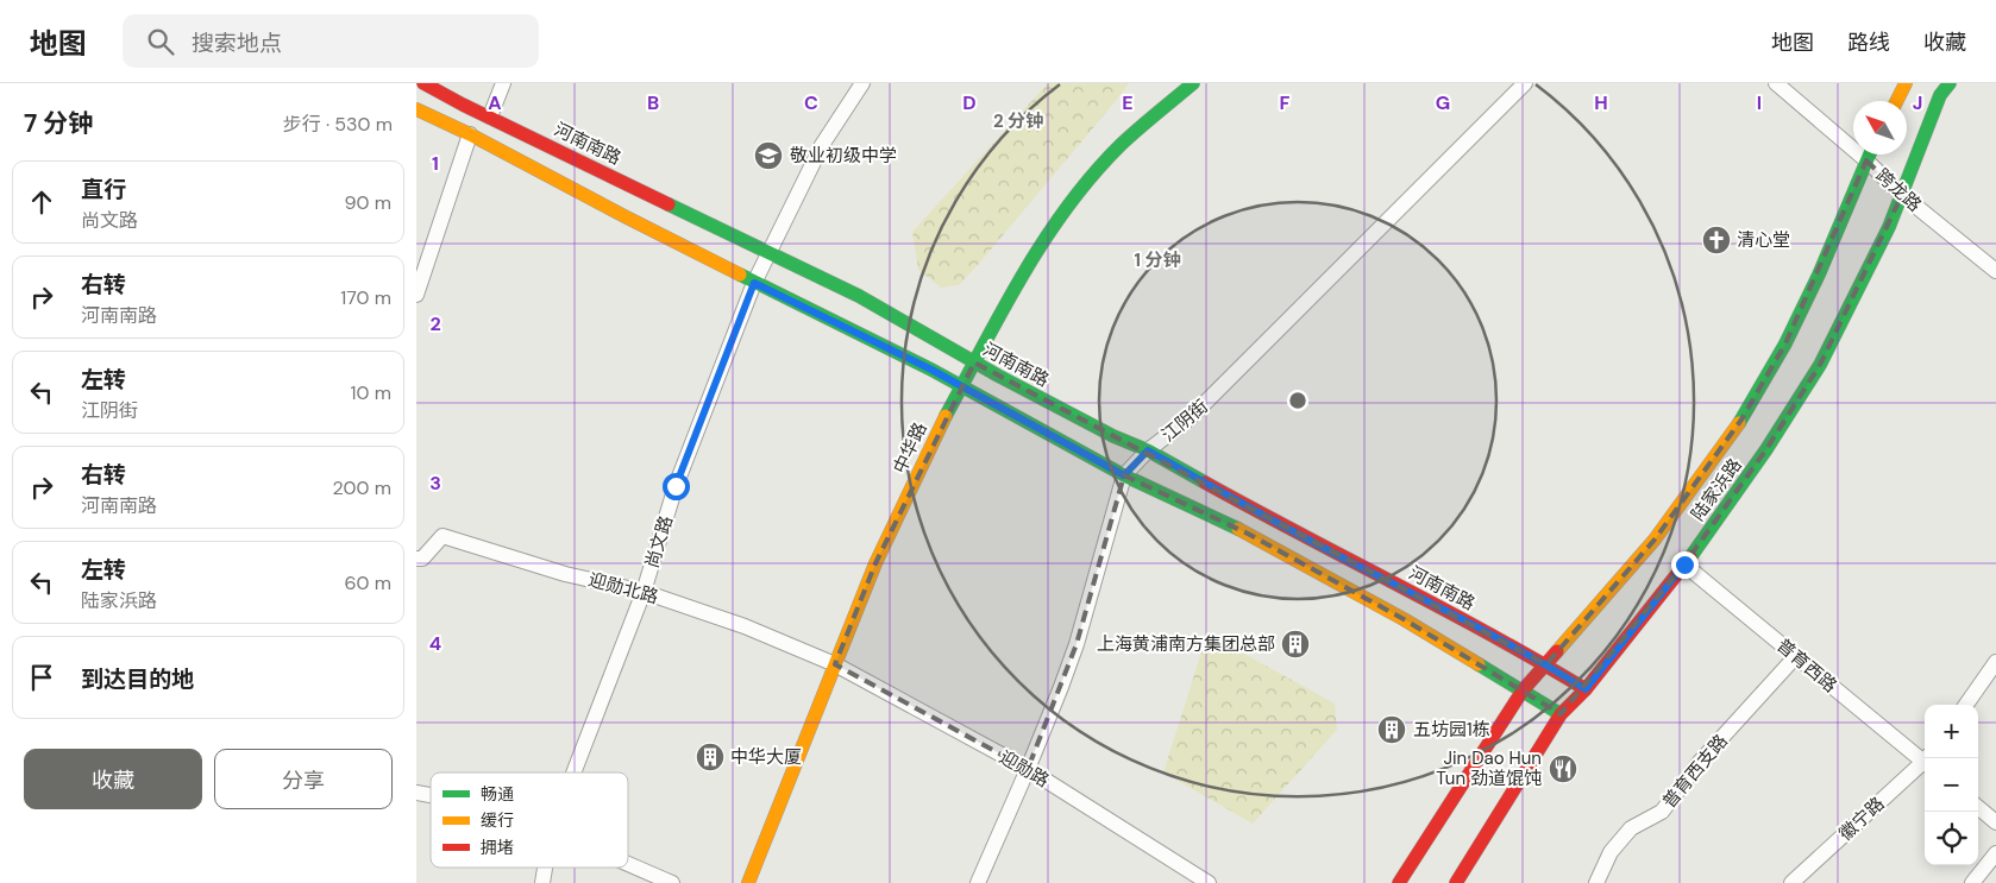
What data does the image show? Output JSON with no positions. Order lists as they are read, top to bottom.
{
  "streets": {
    "main road": ["河南南路", "中华路", "陆家浜路"],
    "street": [
      "跨龙路",
      "江阴街",
      "尚文路",
      "迎勋北路",
      "普育西路",
      "迎勋路",
      "普育西支路",
      "徽宁路"
    ]
  },
  "crossings": [
    ["河南南路", "江阴街"],
    ["河南南路", "中华路"],
    ["河南南路", "陆家浜路"],
    ["河南南路", "尚文路"],
    ["跨龙路", "陆家浜路"],
    ["江阴街", "迎勋路"],
    ["中华路", "迎勋北路"],
    ["中华路", "迎勋路"],
    ["陆家浜路", "普育西路"],
    ["尚文路", "迎勋北路"],
    ["迎勋北路", "迎勋路"],
    ["普育西路", "普育西支路"]
  ],
  "places": {
    "school or university": ["敬业初级中学"],
    "church": ["清心堂"],
    "building": ["上海黄浦南方集团总部", "五坊园1栋", "中华大厦"],
    "restaurant": ["Jin Dao Hun Tun 劲道馄饨"]
  },
  "legend": ["畅通", "缓行", "拥堵"],
  "north": "top left",
  "page": {
    "header": "地图",
    "search": "搜索地点",
    "nav": ["地图", "路线", "收藏"],
    "heading": ["7 分钟", "步行 · 530 m"],
    "list": [
      ["直行", "尚文路", "90 m"],
      ["右转", "河南南路", "170 m"],
      ["左转", "江阴街", "10 m"],
      ["右转", "河南南路", "200 m"],
      ["左转", "陆家浜路", "60 m"],
      "到达目的地"
    ],
    "map_buttons": ["+", "−"],
    "buttons": ["收藏", "分享"]
  },
  "grid": {
    "columns": [
      "A",
      "B",
      "C",
      "D",
      "E",
      "F",
      "G",
      "H",
      "I",
      "J"
    ],
    "rows": [
      "1",
      "2",
      "3",
      "4"
    ]
  },
  "rings": ["2 分钟", "1 分钟"]
}
